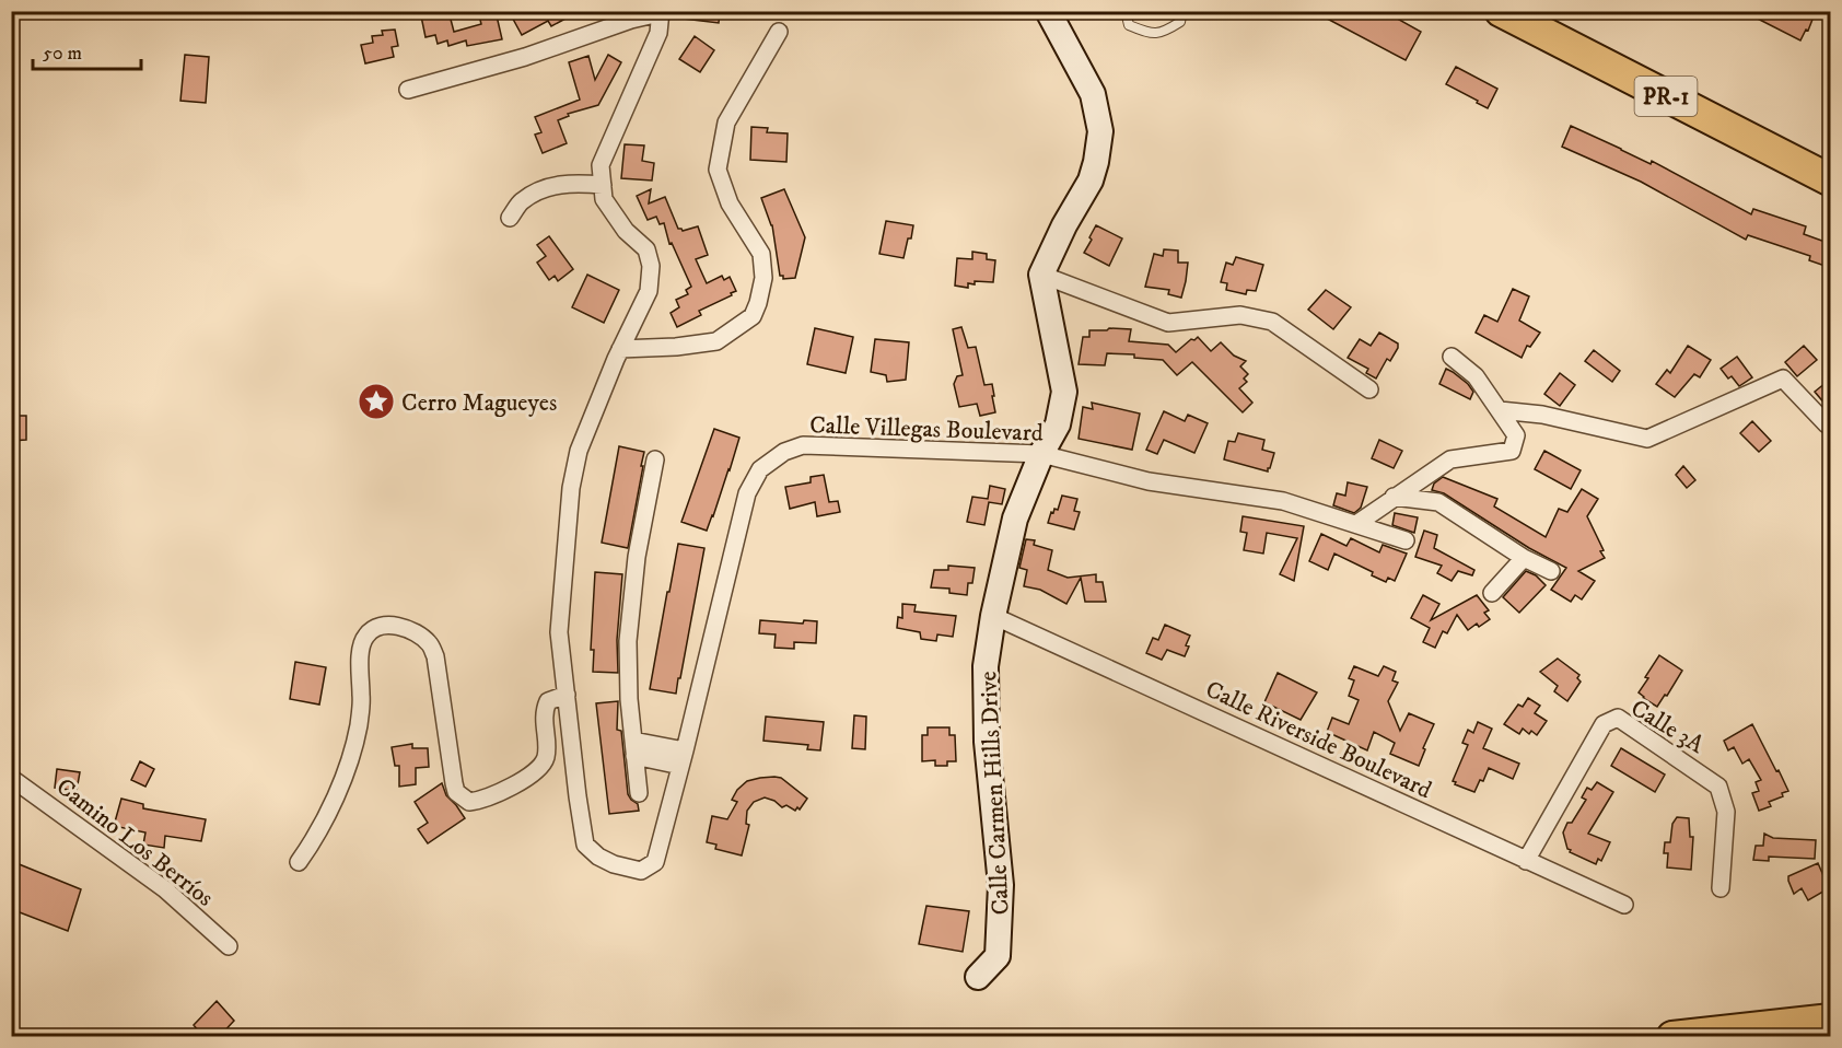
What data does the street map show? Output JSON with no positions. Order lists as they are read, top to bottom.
{
  "streets": {
    "highway": ["PR-1"],
    "street": [
      "Calle Villegas Boulevard",
      "Calle 3A",
      "Calle Riverside Boulevard",
      "Calle Carmen Hills Drive",
      "Camino Los Berríos"
    ]
  },
  "crossings": [
    ["Calle Villegas Boulevard", "Calle Carmen Hills Drive"],
    ["Calle 3A", "Calle Riverside Boulevard"],
    ["Calle Riverside Boulevard", "Calle Carmen Hills Drive"]
  ],
  "places": {
    "place": ["Cerro Magueyes"]
  },
  "scale_bar": "50 m"
}
